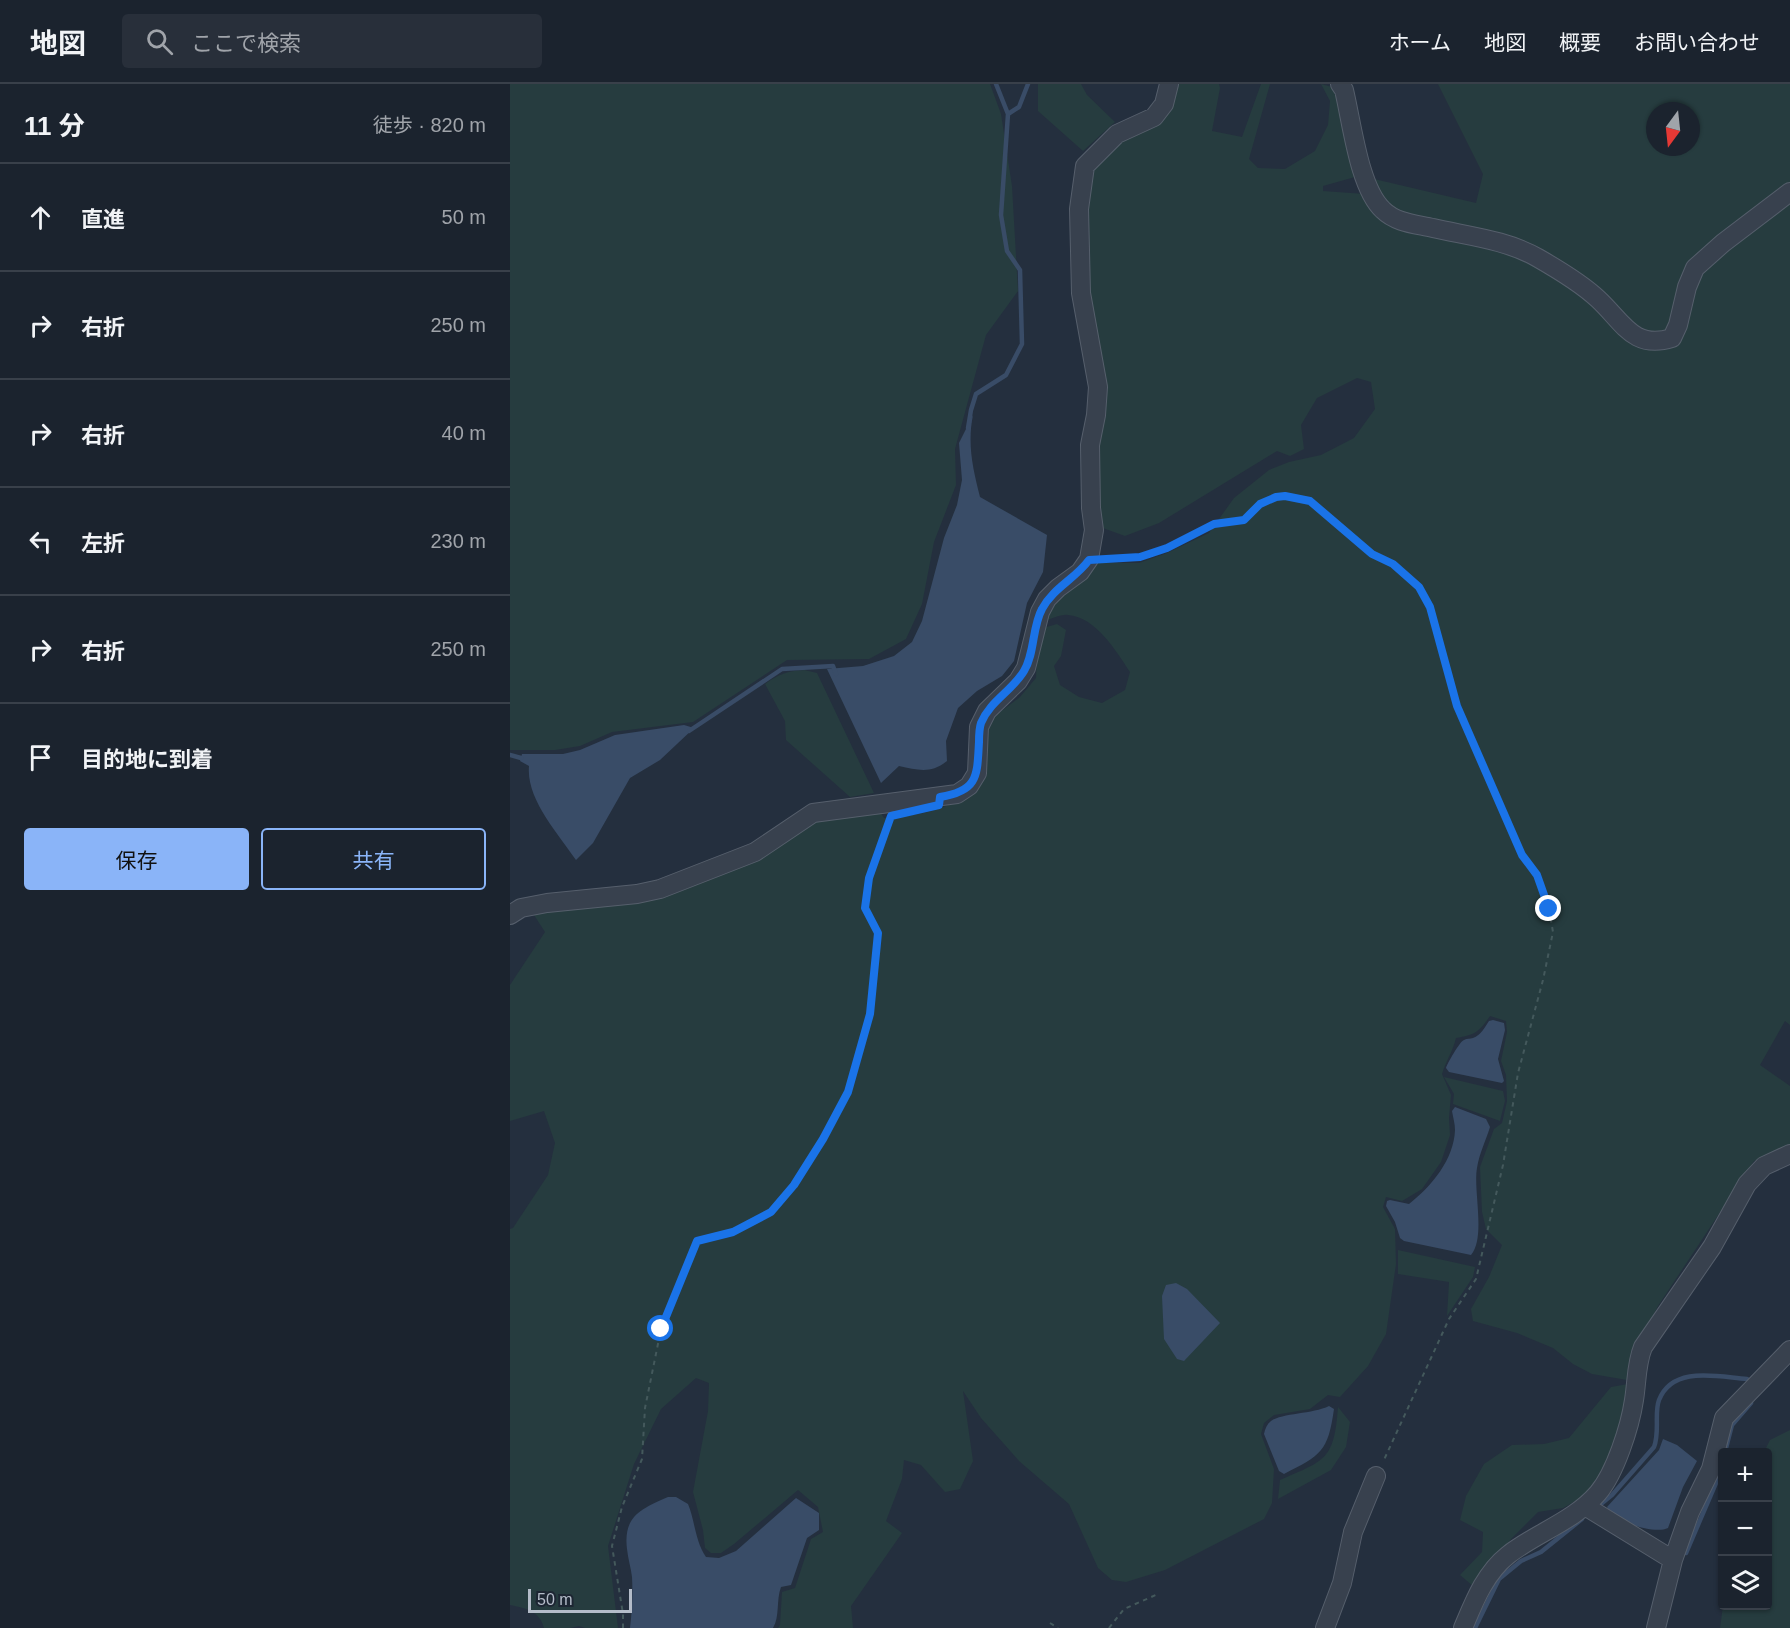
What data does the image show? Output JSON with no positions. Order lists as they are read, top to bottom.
{
  "scale_bar": "50 m",
  "north": "bottom",
  "page": {
    "header": "地図",
    "search": "ここで検索",
    "nav": [
      "ホーム",
      "地図",
      "概要",
      "お問い合わせ"
    ],
    "heading": ["11 分", "徒歩 · 820 m"],
    "list": [
      ["直進", "50 m"],
      ["右折", "250 m"],
      ["右折", "40 m"],
      ["左折", "230 m"],
      ["右折", "250 m"],
      "目的地に到着"
    ],
    "buttons": ["保存", "共有"],
    "map_buttons": ["+", "−"],
    "scale": "50 m"
  }
}
